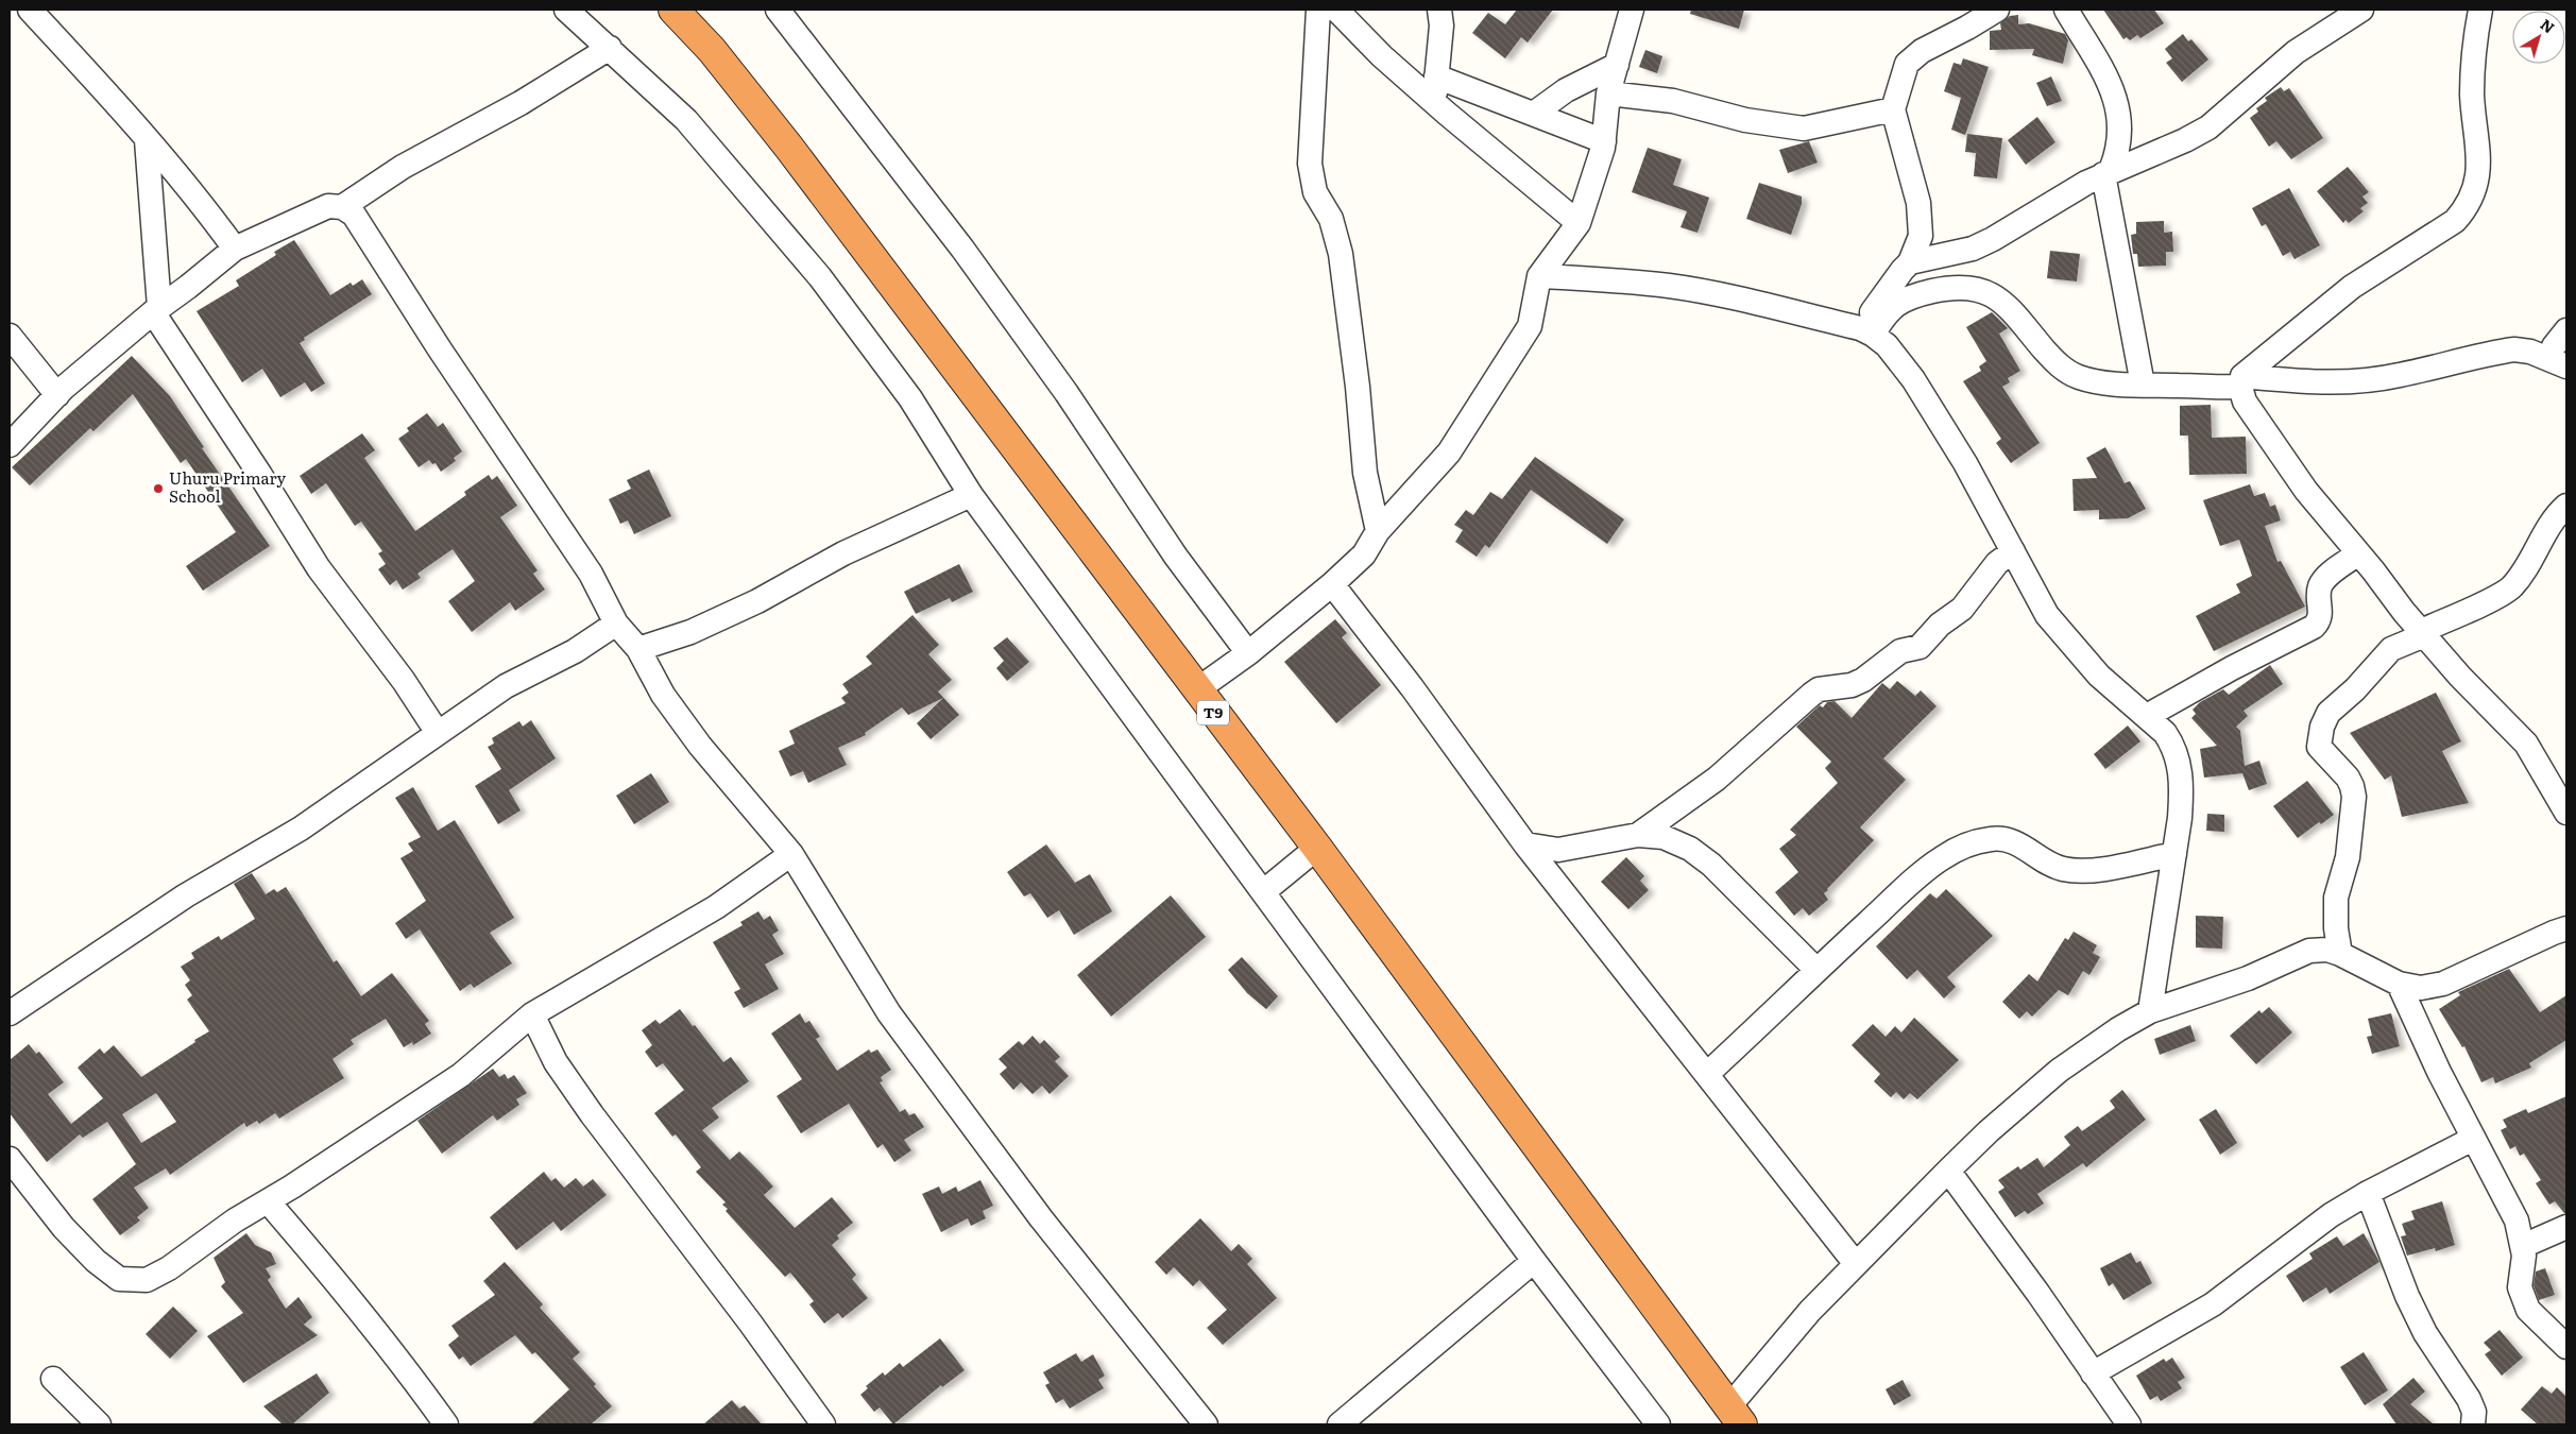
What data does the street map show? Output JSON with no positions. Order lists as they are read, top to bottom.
{
  "streets": {
    "highway": ["T9"]
  },
  "places": ["Uhuru Primary School"],
  "north": "top right"
}
